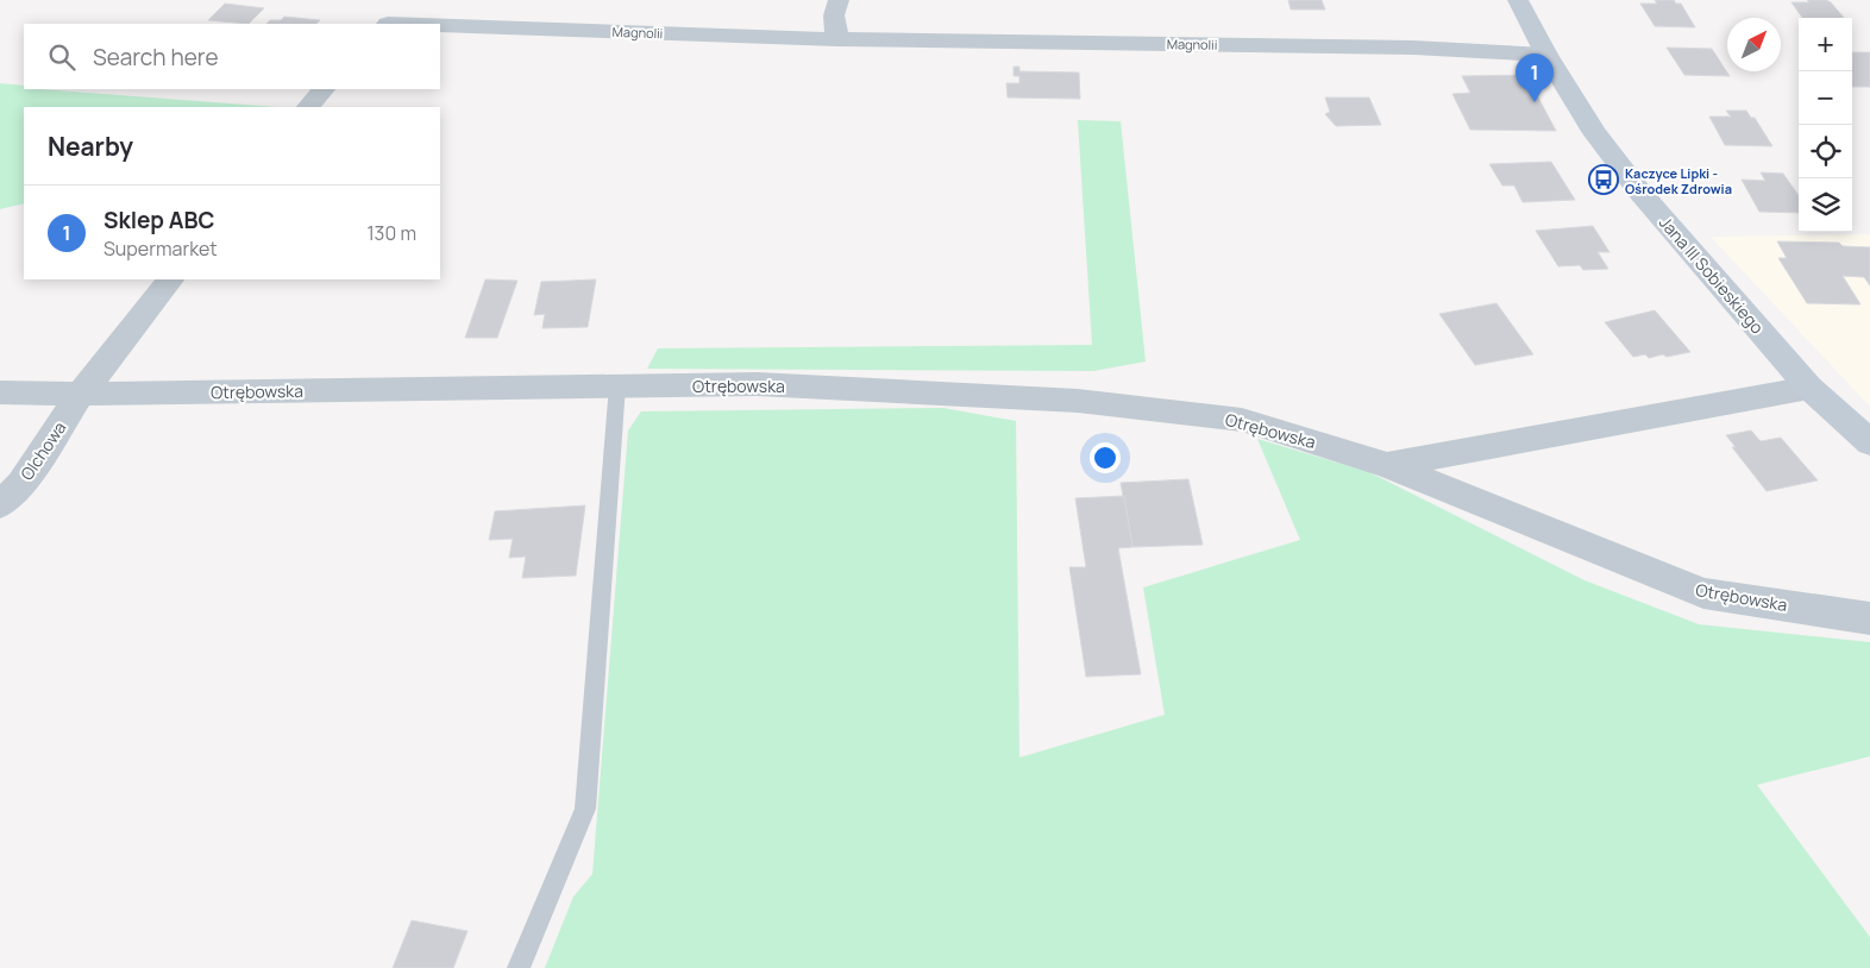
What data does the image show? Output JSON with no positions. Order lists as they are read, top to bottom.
{
  "streets": {
    "street": [
      "Magnolii",
      "Jana III Sobieskiego",
      "Otrębowska",
      "Olchowa"
    ]
  },
  "crossings": [
    ["Magnolii", "Jana III Sobieskiego"],
    ["Jana III Sobieskiego", "Otrębowska"],
    ["Otrębowska", "Olchowa"]
  ],
  "places": {
    "bus stop": ["Kaczyce Lipki - Ośrodek Zdrowia"]
  },
  "north": "top right",
  "page": {
    "map_buttons": ["+", "−"],
    "search": "Search here",
    "pins": "1",
    "heading": "Nearby",
    "list": [
      {
        "mark": "1",
        "name": "Sklep ABC",
        "note": "Supermarket",
        "value": "130 m"
      }
    ]
  }
}
